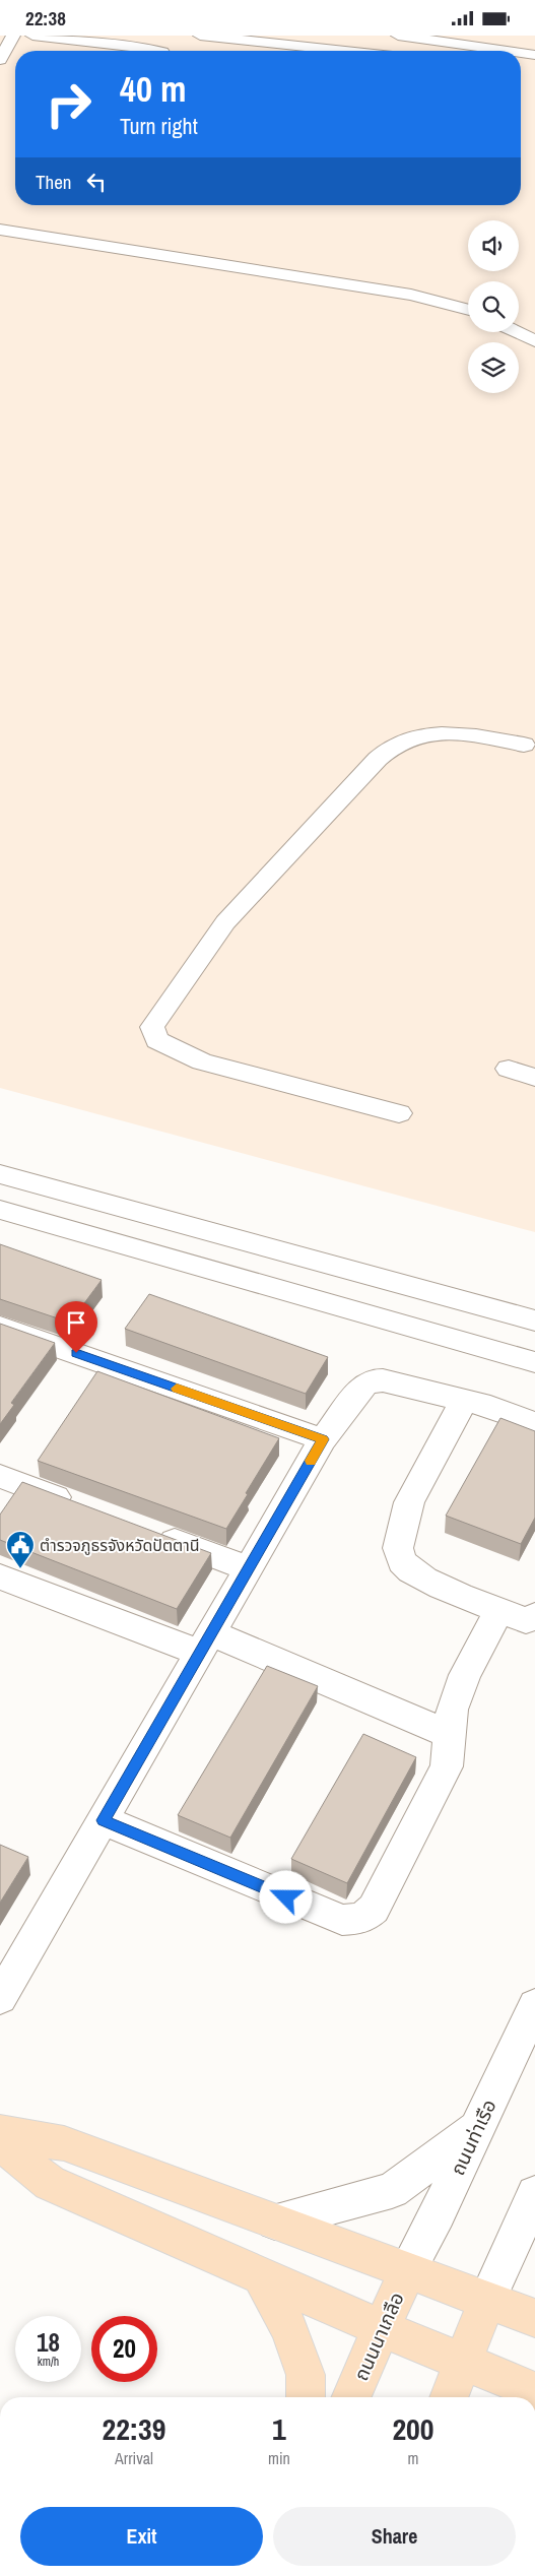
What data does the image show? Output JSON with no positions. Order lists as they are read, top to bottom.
{
  "streets": {
    "main road": ["ถนนนาเกลือ"],
    "street": ["ถนนท่าเรือ"]
  },
  "crossings": [
    ["ถนนท่าเรือ", "ถนนนาเกลือ"]
  ],
  "places": {
    "public building": ["ตำรวจภูธรจังหวัดปัตตานี"]
  },
  "page": {
    "status": "22:38",
    "turn": ["40 m", "Turn right"],
    "then": "Then",
    "speed": "18 km/h",
    "limit": "20",
    "eta": [
      "22:39",
      "Arrival",
      "1",
      "min",
      "200",
      "m"
    ],
    "buttons": ["Exit", "Share"]
  }
}
